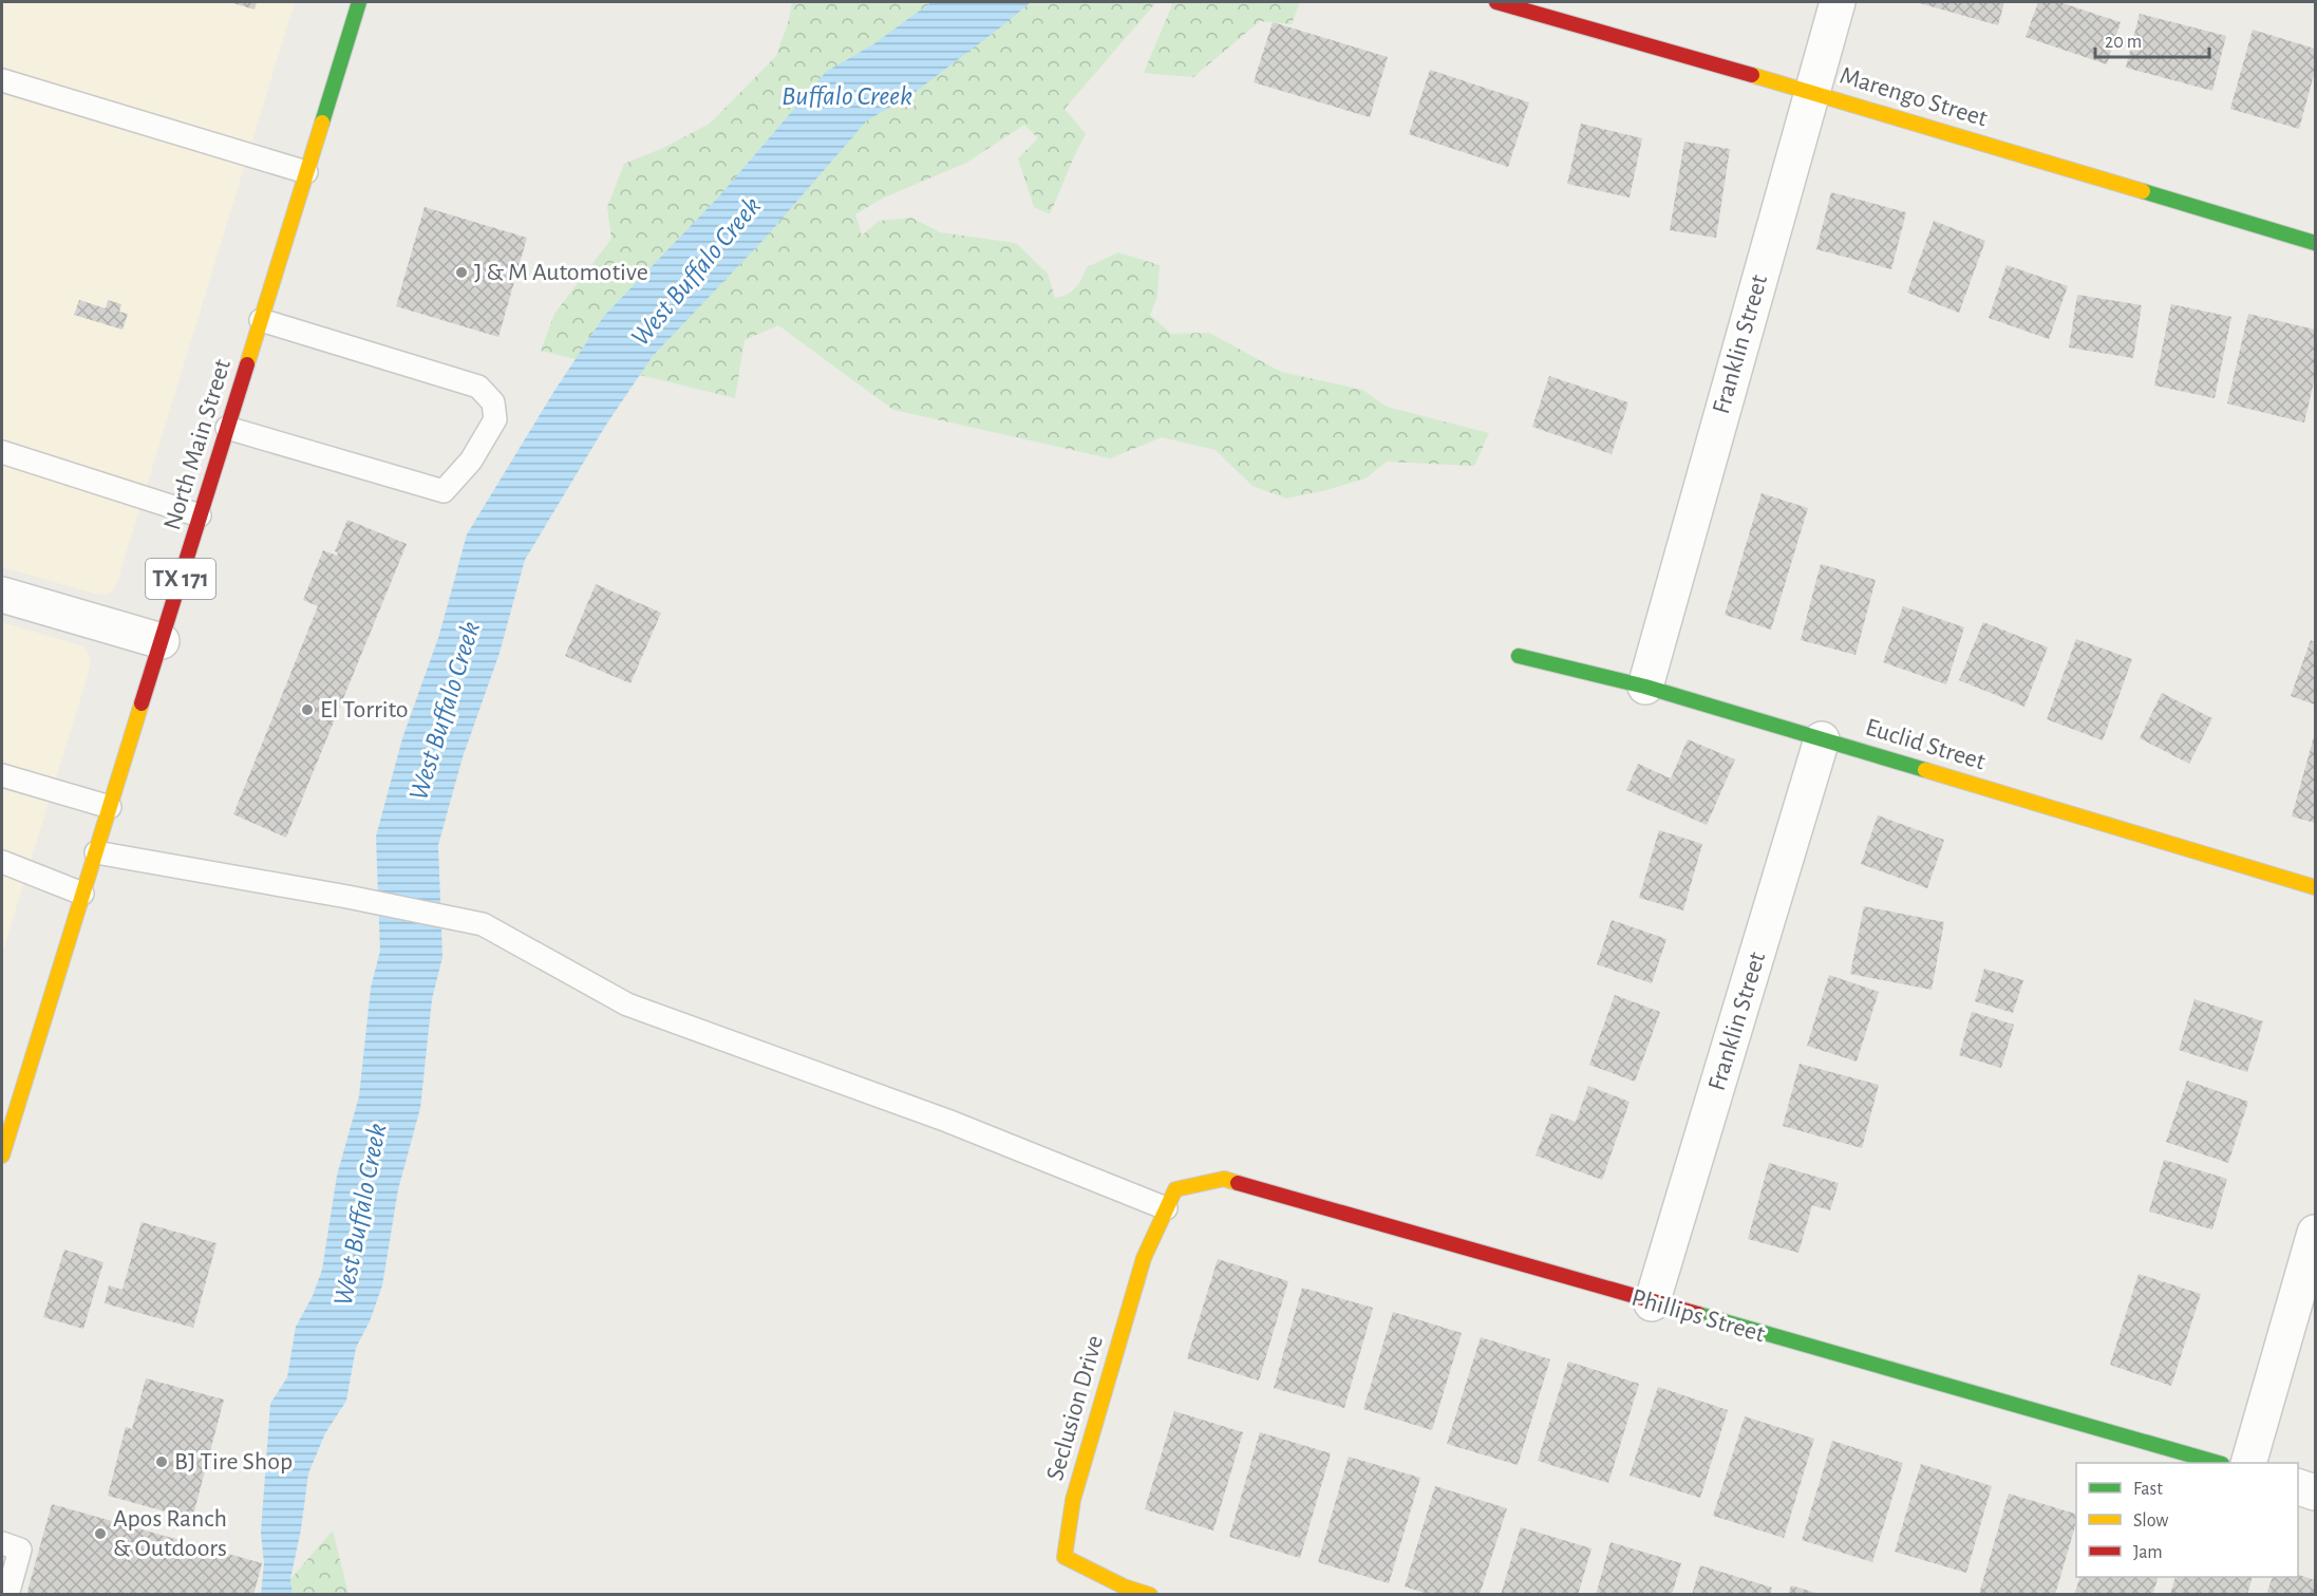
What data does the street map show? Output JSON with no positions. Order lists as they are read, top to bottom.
{
  "streets": {
    "street": [
      "Marengo Street",
      "Franklin Street",
      "North Main Street",
      "TX 171",
      "Euclid Street",
      "Phillips Street",
      "Seclusion Drive"
    ]
  },
  "crossings": [
    ["Marengo Street", "Franklin Street"],
    ["Franklin Street", "Euclid Street"],
    ["Franklin Street", "Phillips Street"],
    ["Phillips Street", "Seclusion Drive"]
  ],
  "water": ["Buffalo Creek", "West Buffalo Creek"],
  "places": [
    "J & M Automotive",
    "El Torrito",
    "BJ Tire Shop",
    "Apos Ranch & Outdoors"
  ],
  "legend": ["Fast", "Slow", "Jam"],
  "scale_bar": "20 m"
}
